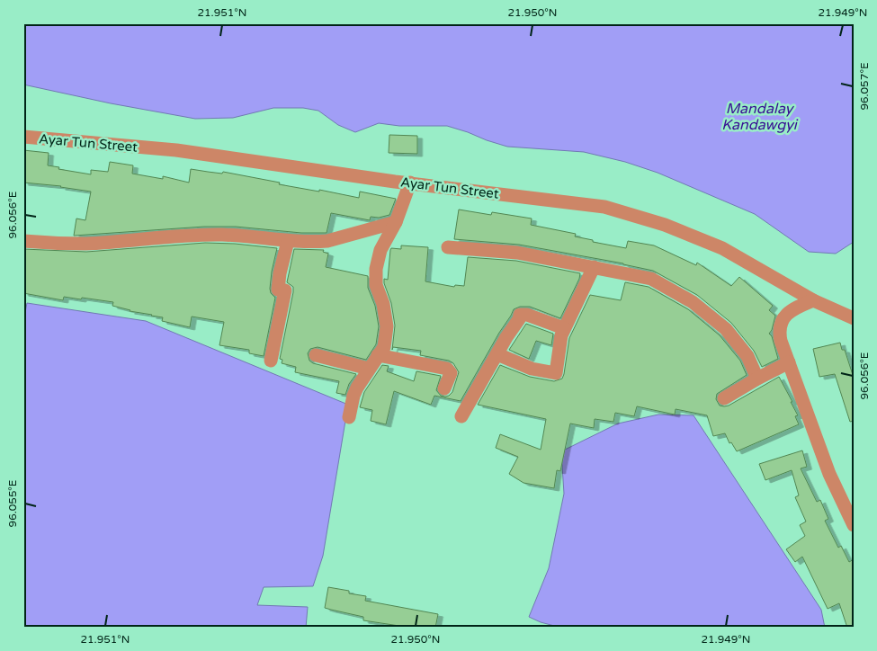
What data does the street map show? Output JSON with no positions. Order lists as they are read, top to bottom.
{
  "streets": {
    "street": ["Ayar Tun Street"]
  },
  "water": ["Mandalay Kandawgyi"],
  "coordinates": [
    "21.951°N",
    "21.950°N",
    "21.949°N",
    "96.057°E",
    "96.056°E",
    "96.055°E"
  ]
}
